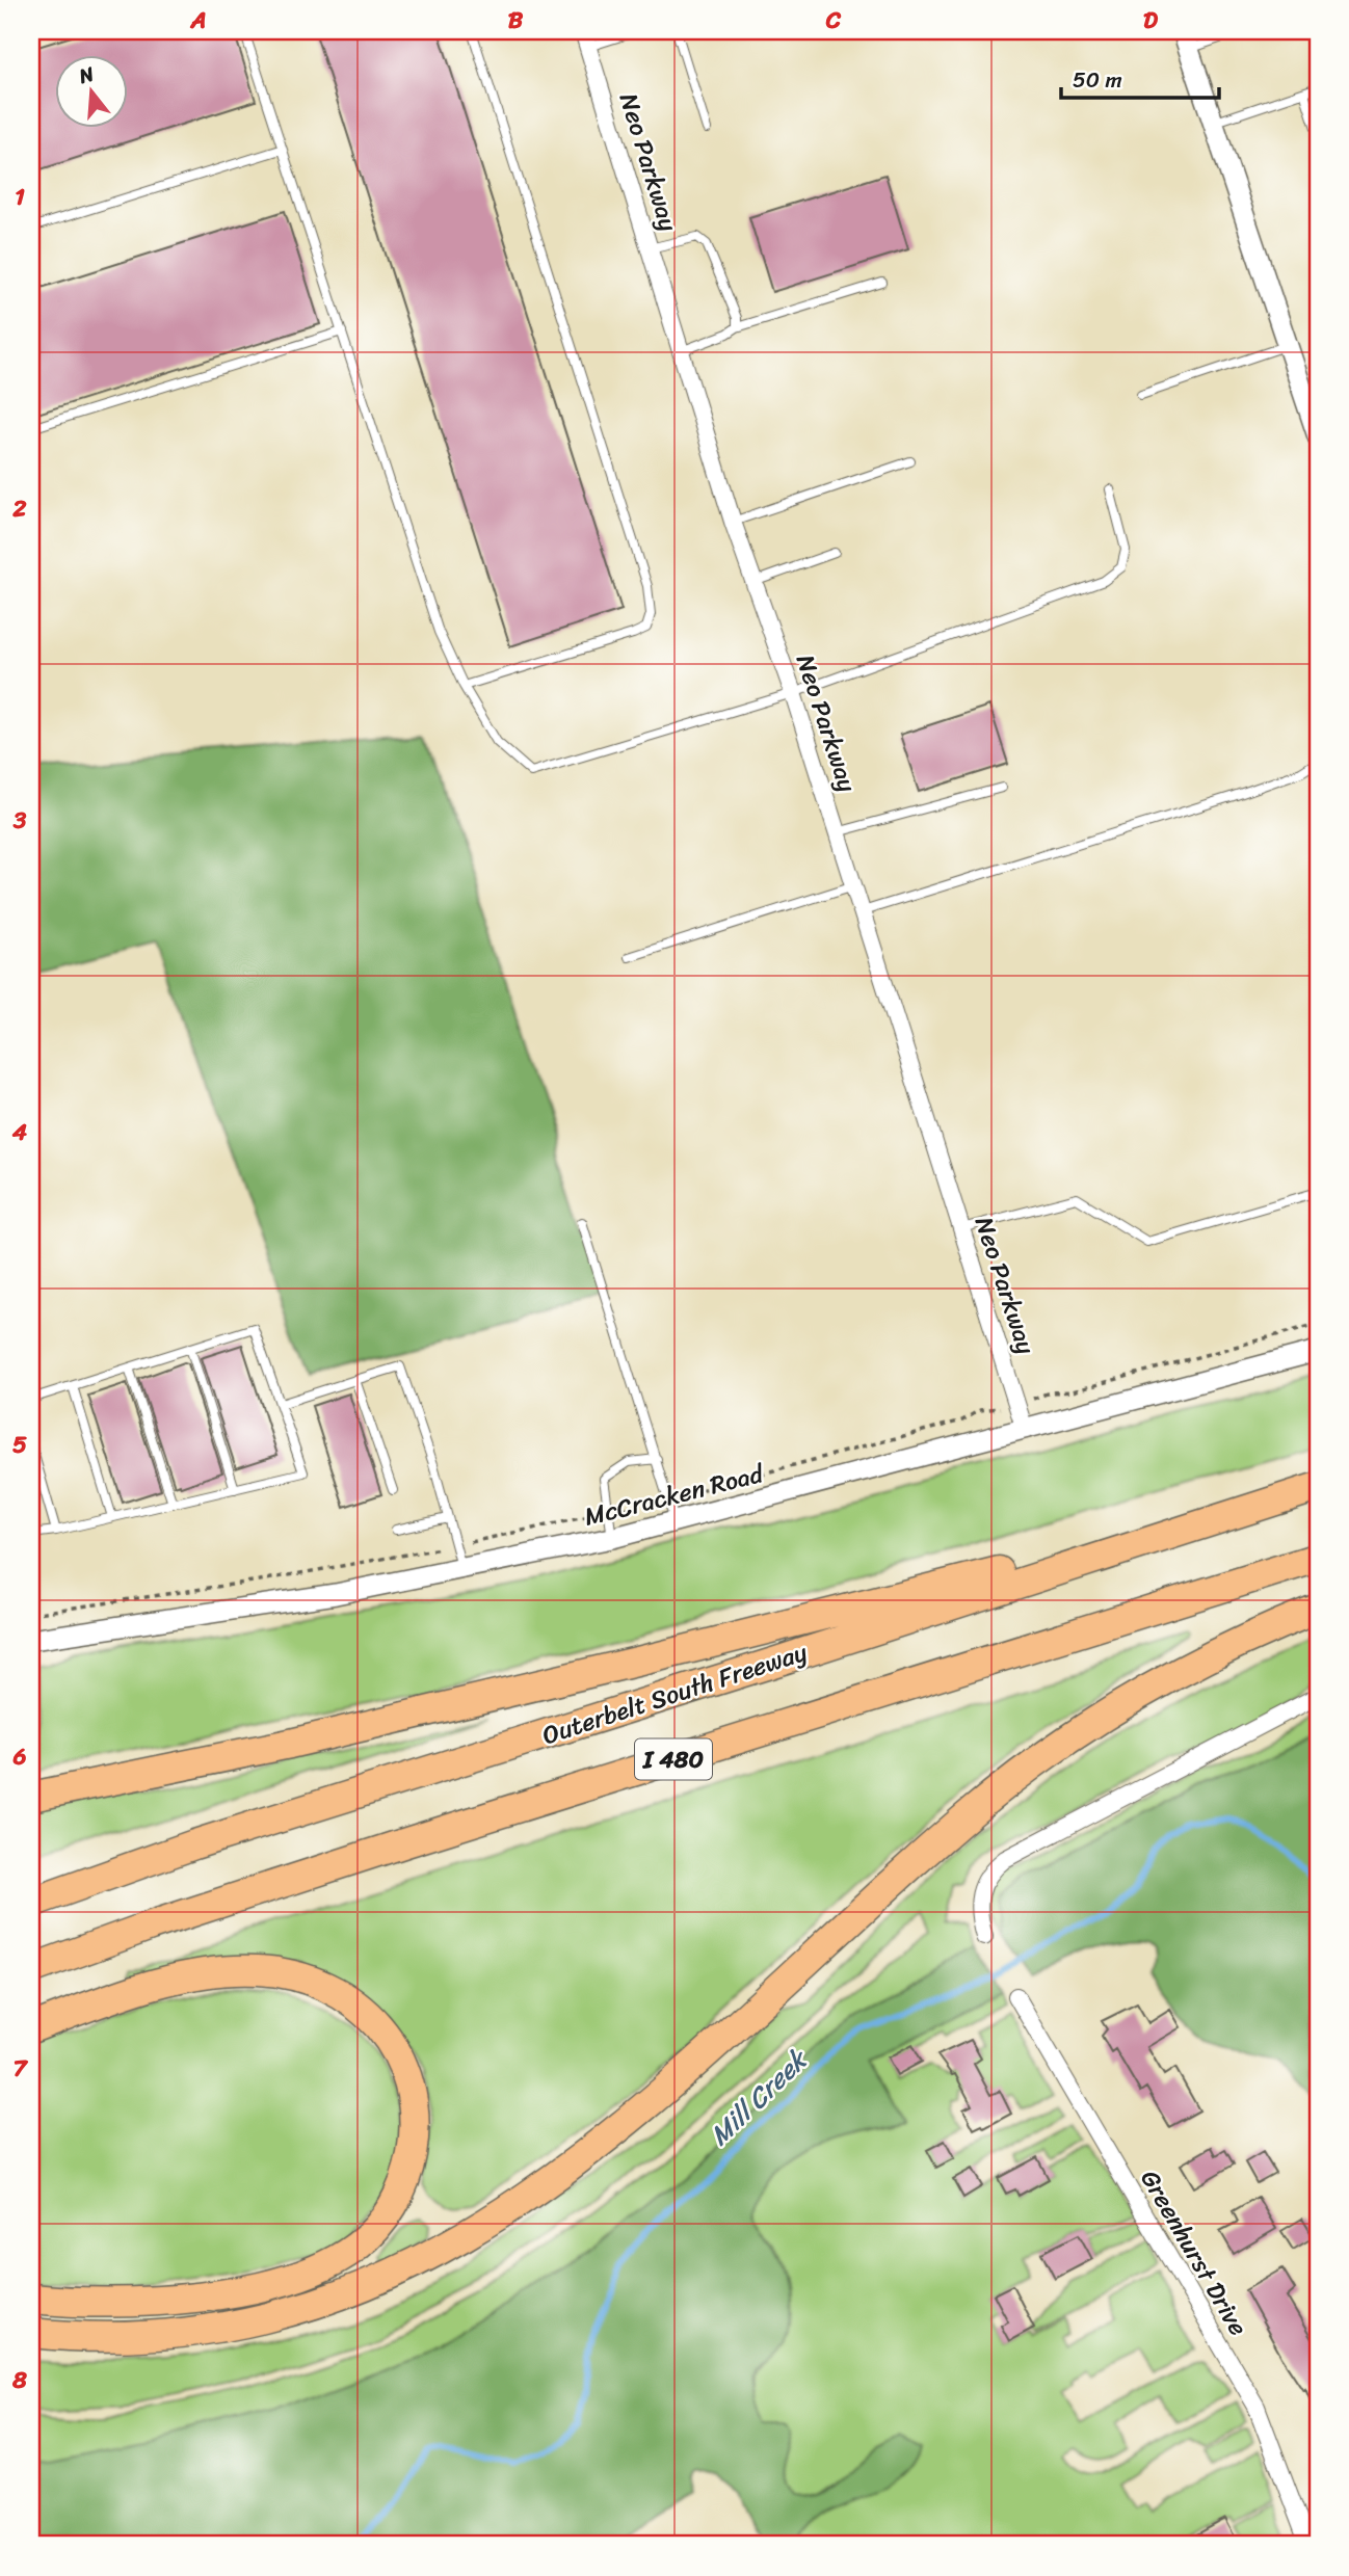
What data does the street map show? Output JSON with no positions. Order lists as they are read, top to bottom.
{
  "streets": {
    "highway": ["Outerbelt South Freeway", "I 480"],
    "street": ["Neo Parkway", "McCracken Road", "Greenhurst Drive"]
  },
  "crossings": [
    ["Neo Parkway", "McCracken Road"]
  ],
  "water": ["Mill Creek"],
  "scale_bar": "50 m",
  "north": "top",
  "grid": {
    "columns": [
      "A",
      "B",
      "C",
      "D"
    ],
    "rows": [
      "1",
      "2",
      "3",
      "4",
      "5",
      "6",
      "7",
      "8"
    ]
  }
}
